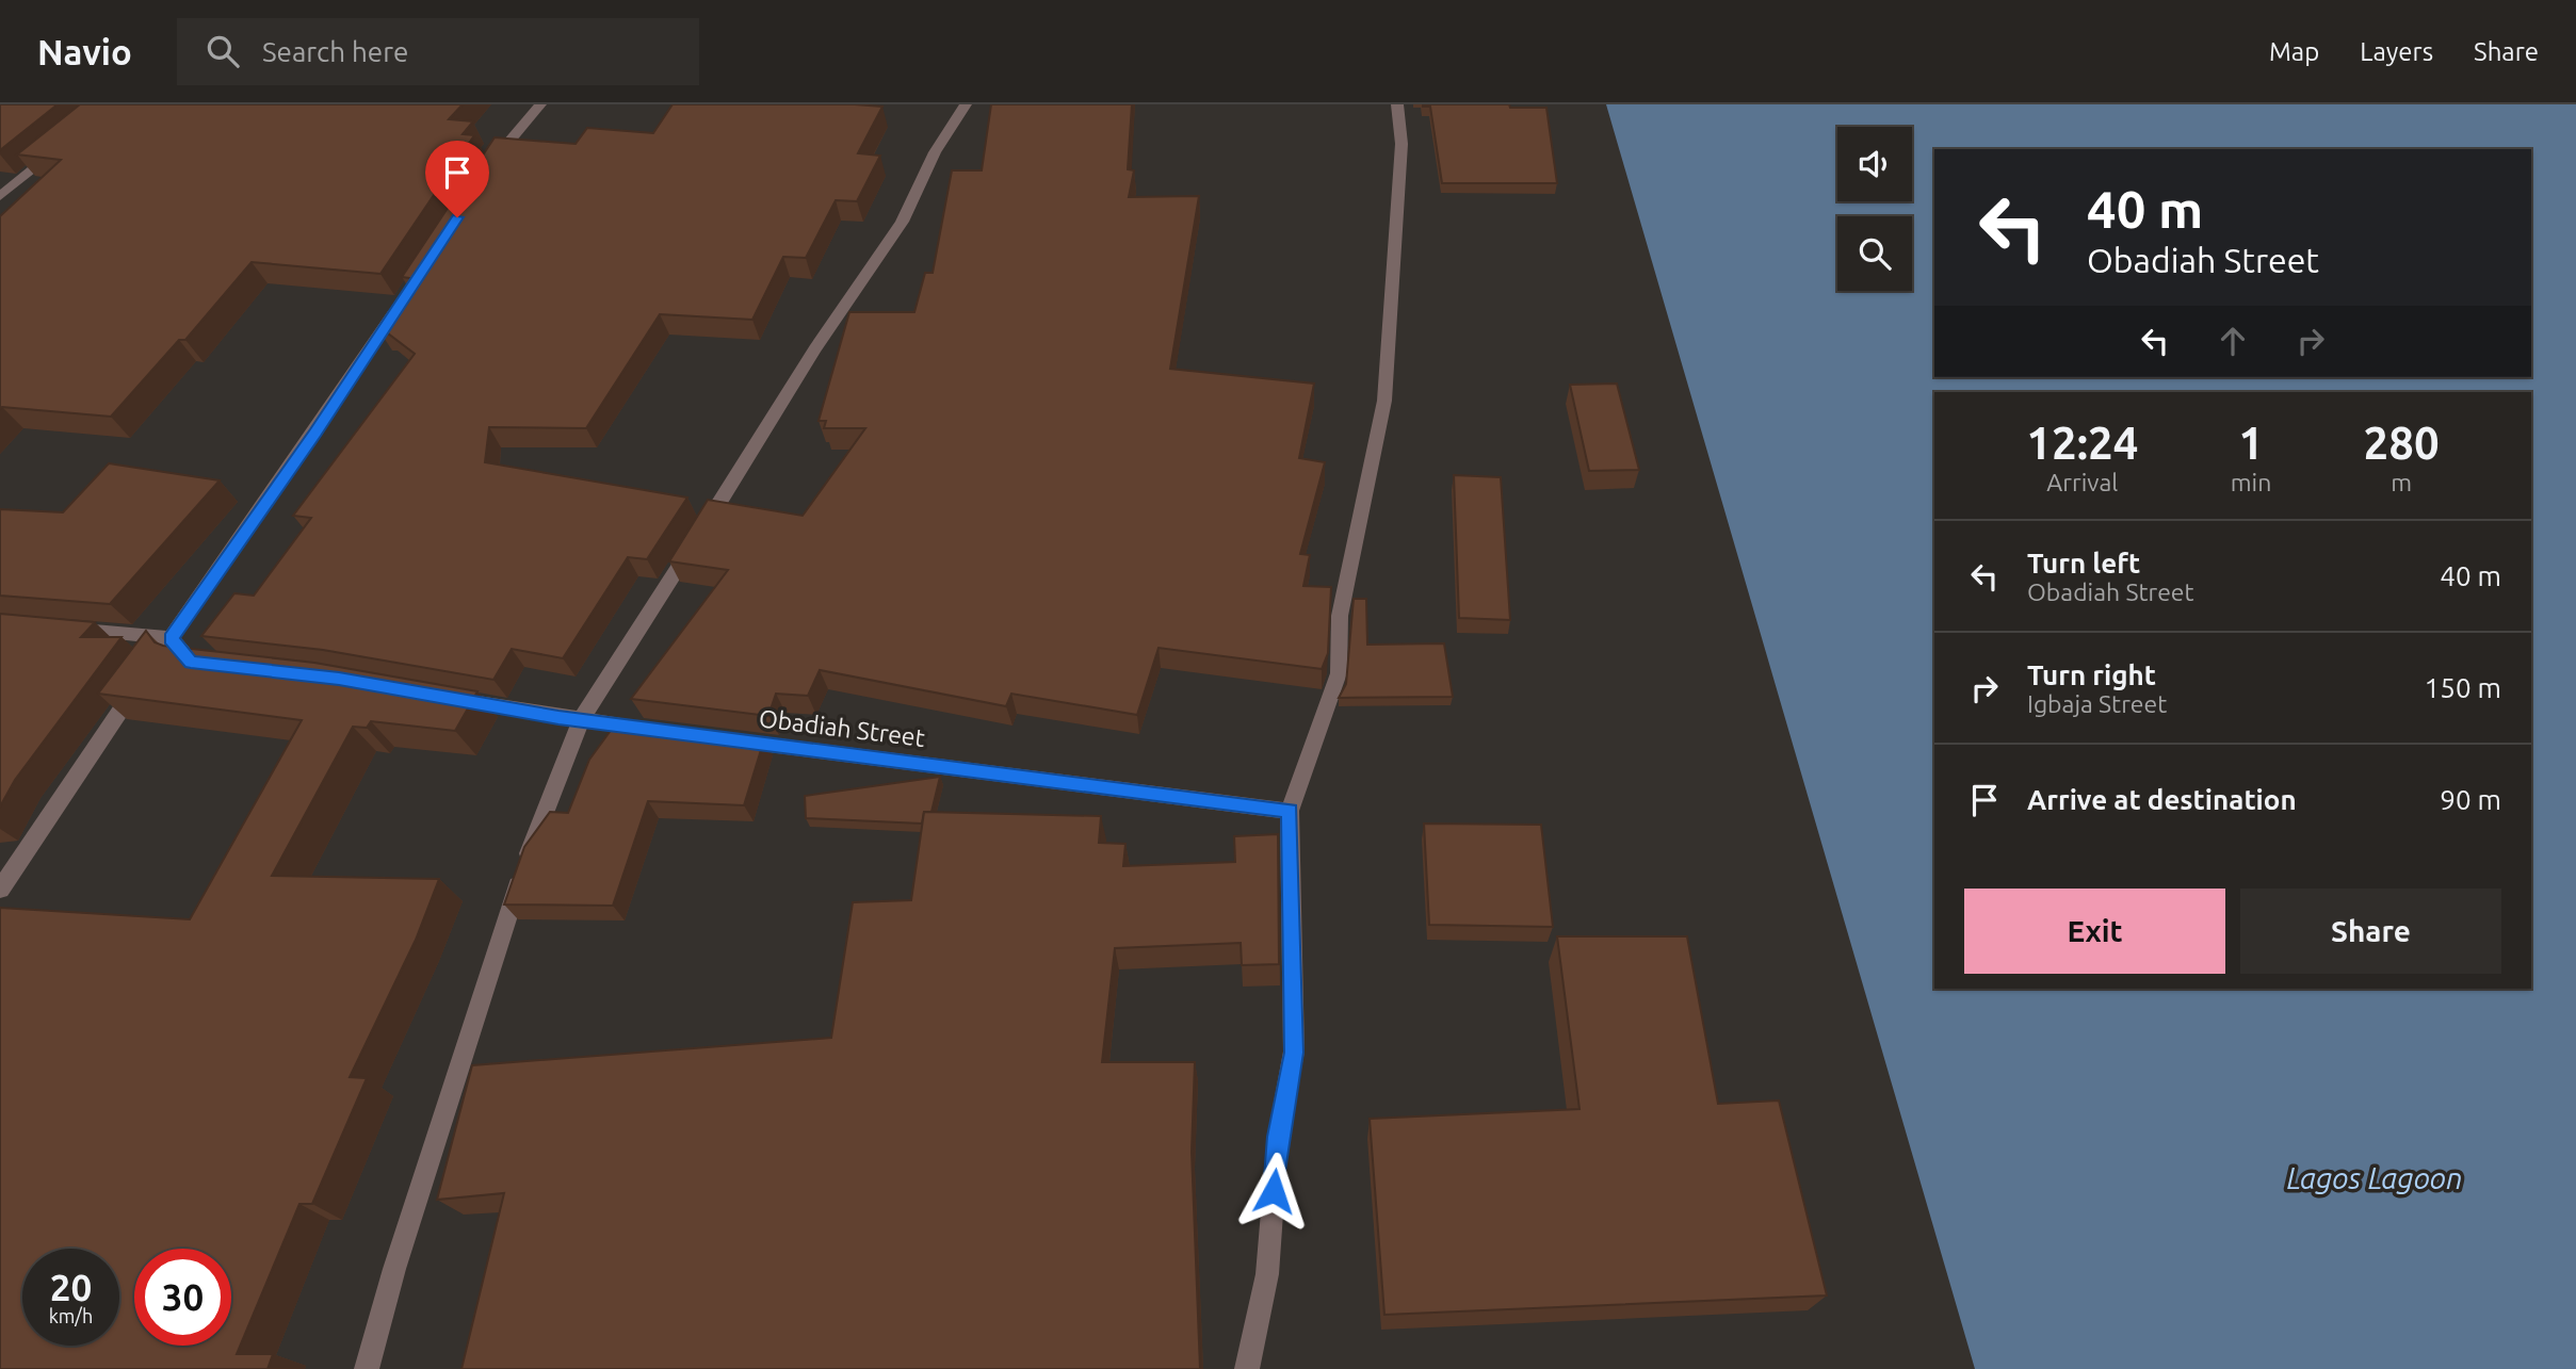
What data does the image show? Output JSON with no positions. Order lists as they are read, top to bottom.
{
  "streets": {
    "street": ["Obadiah Street"]
  },
  "water": ["Lagos Lagoon"],
  "page": {
    "header": "Navio",
    "search": "Search here",
    "nav": ["Map", "Layers", "Share"],
    "turn": ["40 m", "Obadiah Street"],
    "eta": [
      "12:24",
      "Arrival",
      "1",
      "min",
      "280",
      "m"
    ],
    "list": [
      {
        "name": "Turn left",
        "note": "Obadiah Street",
        "value": "40 m"
      },
      {
        "name": "Turn right",
        "note": "Igbaja Street",
        "value": "150 m"
      },
      {
        "name": "Arrive at destination",
        "value": "90 m"
      }
    ],
    "buttons": ["Exit", "Share"],
    "speed": "20 km/h",
    "limit": "30"
  }
}
